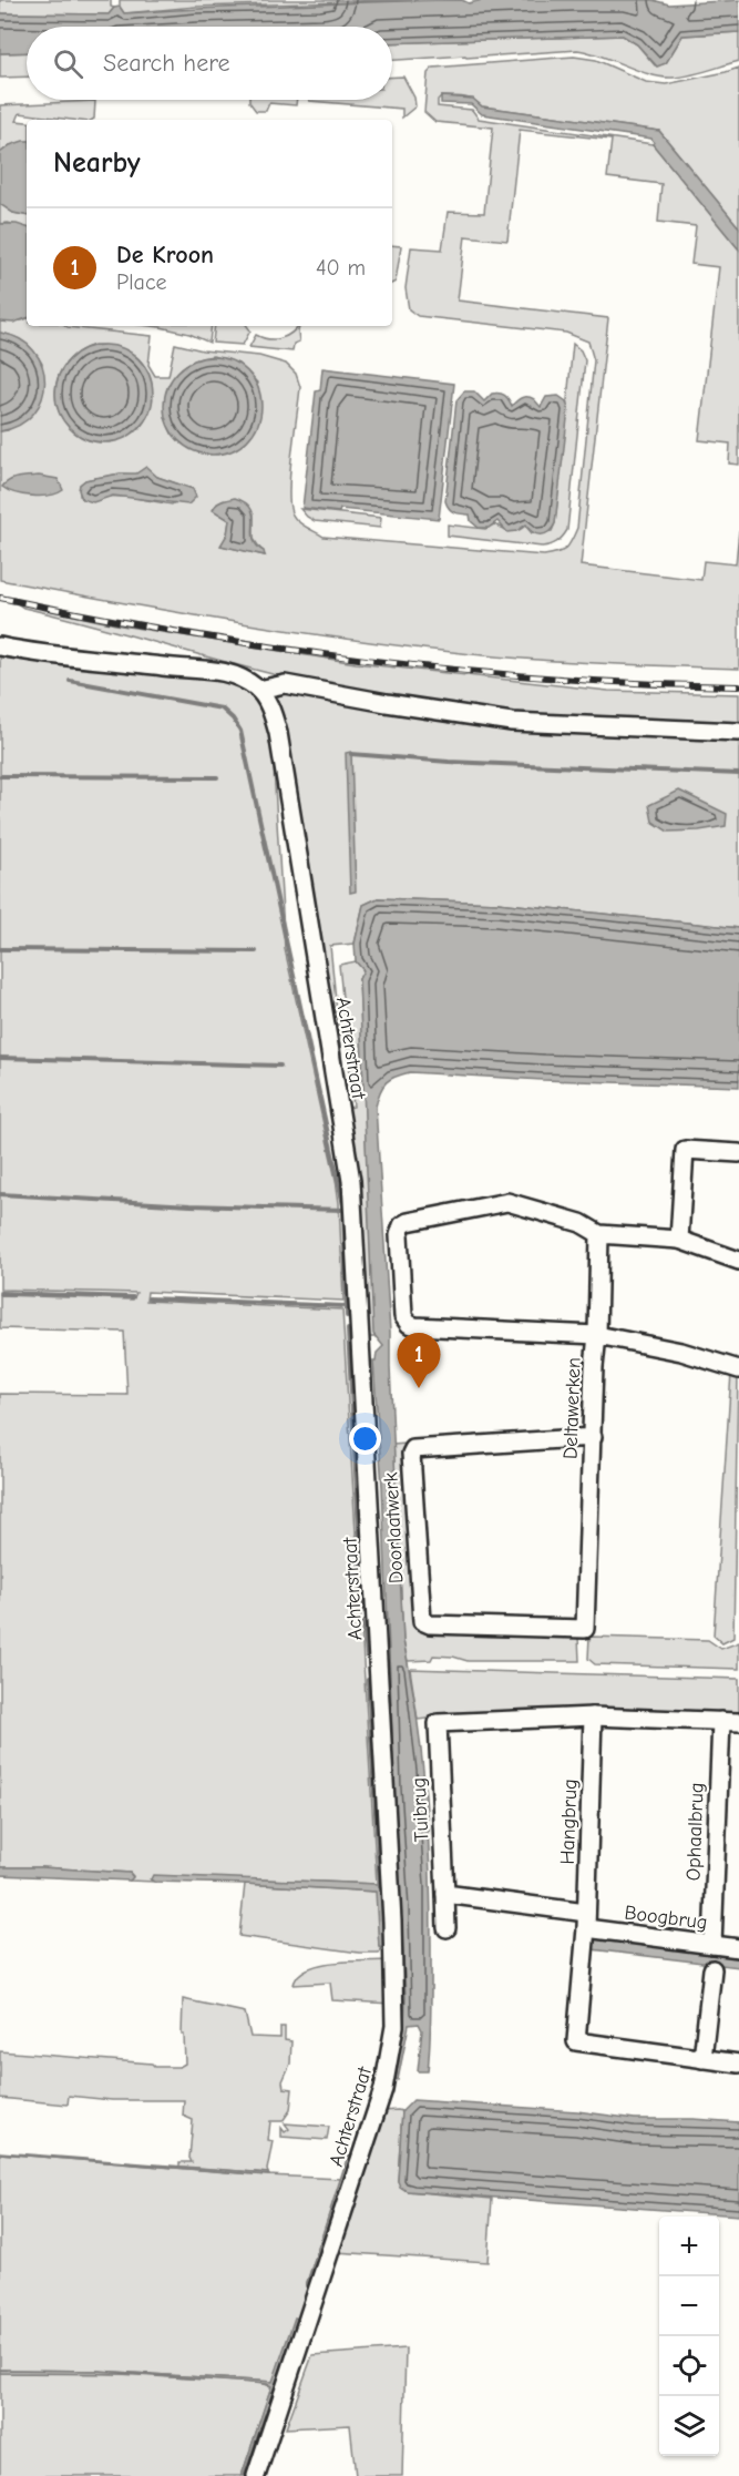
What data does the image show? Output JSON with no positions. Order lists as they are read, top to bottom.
{
  "streets": {
    "street": [
      "Achterstraat",
      "Deltawerken",
      "Doorlaatwerk",
      "Tuibrug",
      "Hangbrug",
      "Ophaalbrug",
      "Boogbrug"
    ]
  },
  "crossings": [
    ["Deltawerken", "Doorlaatwerk"],
    ["Tuibrug", "Hangbrug"],
    ["Hangbrug", "Boogbrug"],
    ["Ophaalbrug", "Boogbrug"]
  ],
  "page": {
    "search": "Search here",
    "heading": "Nearby",
    "list": [
      {
        "mark": "1",
        "name": "De Kroon",
        "note": "Place",
        "value": "40 m"
      }
    ],
    "pins": "1",
    "map_buttons": ["+", "−"]
  }
}
